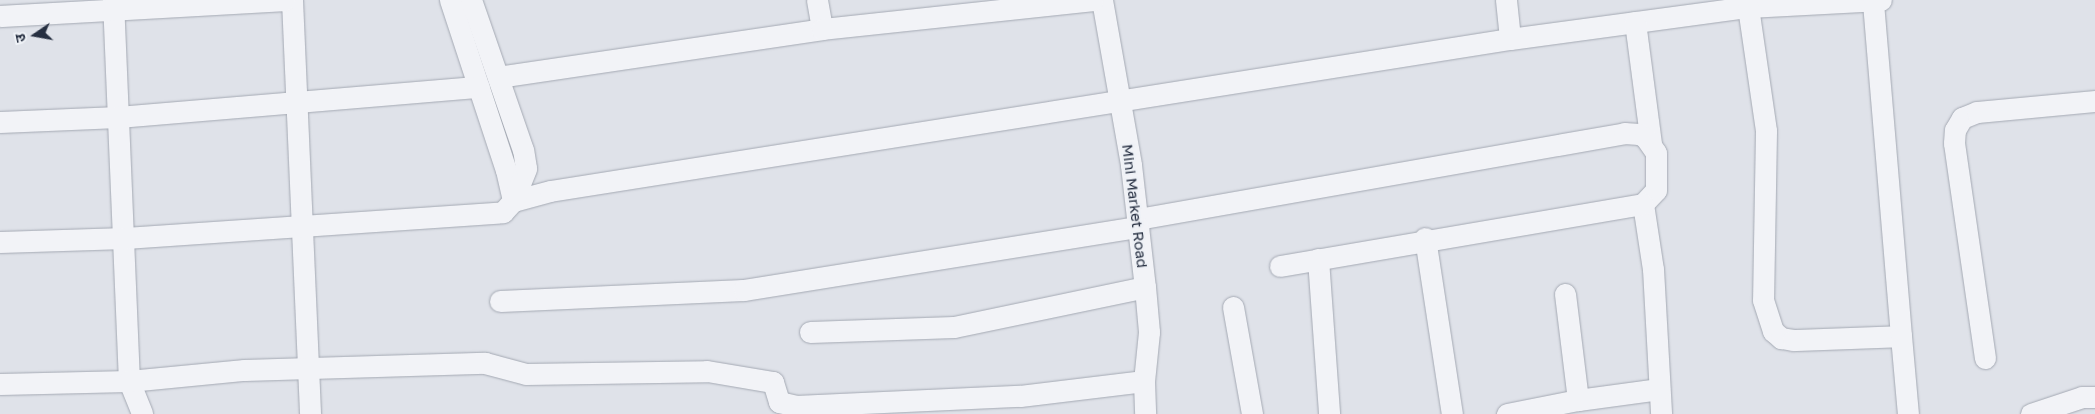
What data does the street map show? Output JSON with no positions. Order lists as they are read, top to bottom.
{
  "streets": {
    "street": ["Mini Market Road"]
  },
  "north": "left"
}
